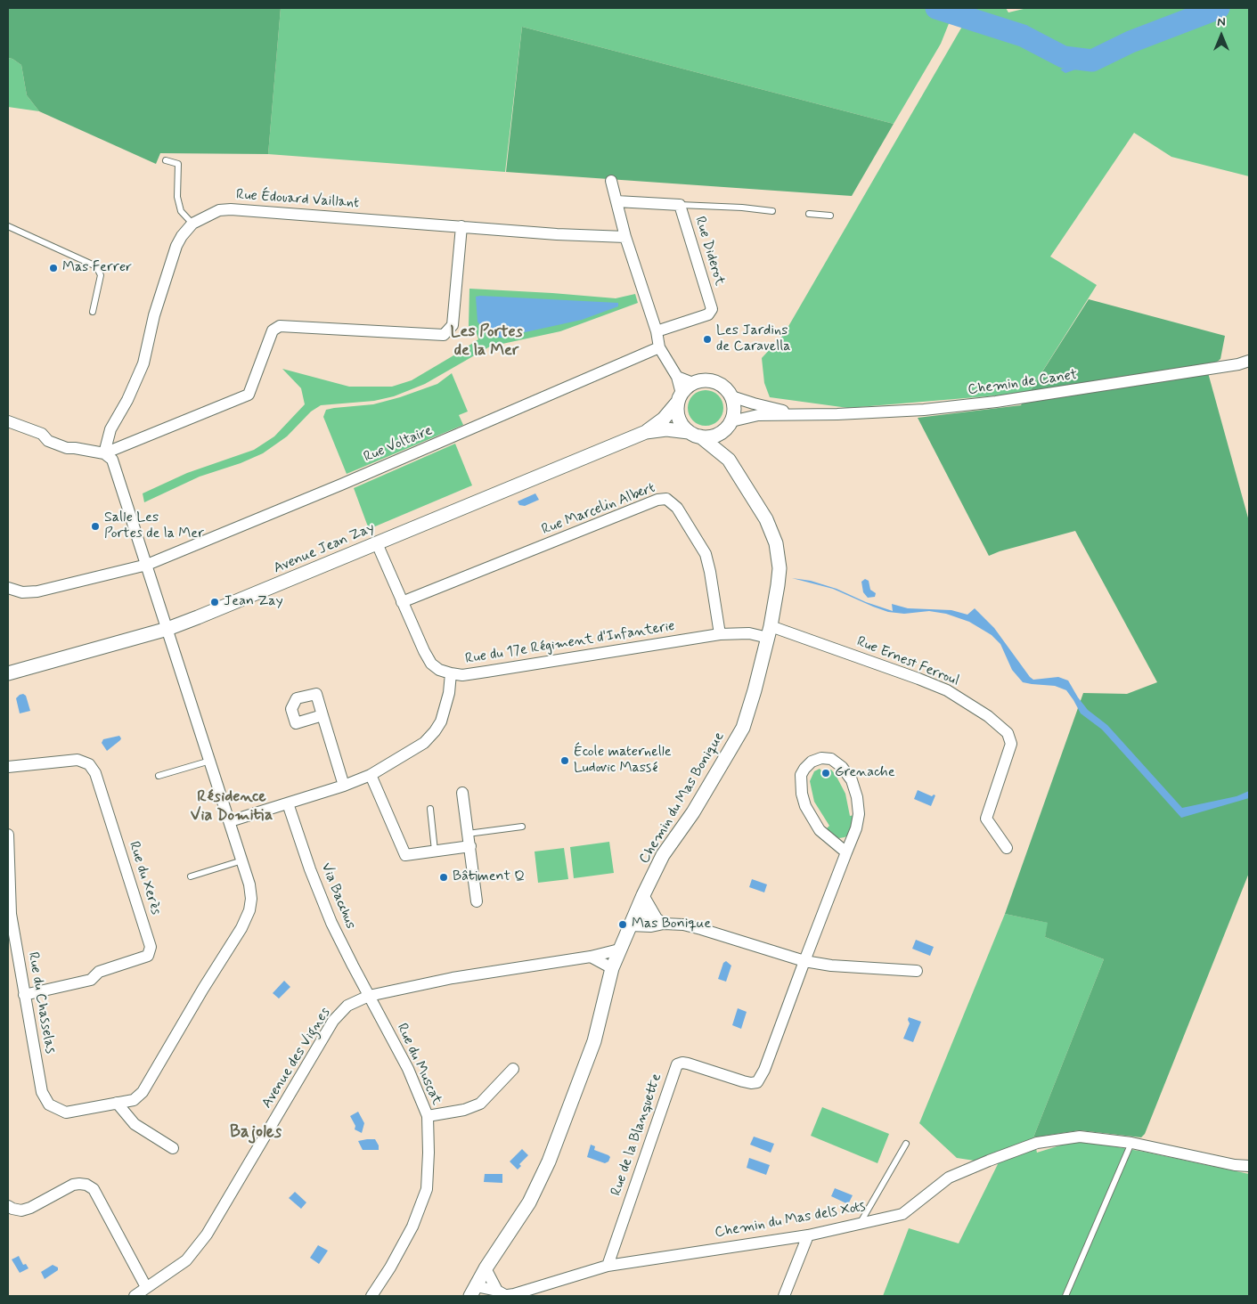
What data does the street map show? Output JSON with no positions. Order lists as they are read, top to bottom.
{
  "streets": {
    "street": [
      "Rue Édouard Vaillant",
      "Rue Diderot",
      "Chemin de Canet",
      "Rue Voltaire",
      "Rue Marcelin Albert",
      "Avenue Jean Zay",
      "Rue du 17e Régiment d'Infanterie",
      "Rue Ernest Ferroul",
      "Chemin du Mas Bonique",
      "Rue du Xerès",
      "Via Bacchus",
      "Rue du Chasselas",
      "Avenue des Vignes",
      "Rue du Muscat",
      "Rue de la Blanquette",
      "Chemin du Mas dels Xots"
    ]
  },
  "crossings": [
    ["Chemin de Canet", "Avenue Jean Zay"],
    ["Chemin de Canet", "Chemin du Mas Bonique"],
    ["Rue Marcelin Albert", "Rue du 17e Régiment d'Infanterie"],
    ["Avenue Jean Zay", "Rue du 17e Régiment d'Infanterie"],
    ["Avenue Jean Zay", "Chemin du Mas Bonique"],
    ["Rue du 17e Régiment d'Infanterie", "Rue Ernest Ferroul"],
    ["Rue du 17e Régiment d'Infanterie", "Chemin du Mas Bonique"],
    ["Rue Ernest Ferroul", "Chemin du Mas Bonique"],
    ["Chemin du Mas Bonique", "Avenue des Vignes"],
    ["Chemin du Mas Bonique", "Chemin du Mas dels Xots"],
    ["Rue du Xerès", "Rue du Chasselas"],
    ["Via Bacchus", "Avenue des Vignes"],
    ["Via Bacchus", "Rue du Muscat"],
    ["Avenue des Vignes", "Rue du Muscat"],
    ["Rue de la Blanquette", "Chemin du Mas dels Xots"]
  ],
  "districts": ["Les Portes de la Mer", "Résidence Via Domitia", "Bajoles"],
  "places": [
    "Mas Ferrer",
    "Les Jardins de Caravella",
    "Salle Les Portes de la Mer",
    "Jean Zay",
    "École maternelle Ludovic Massé",
    "Grenache",
    "Bâtiment Q",
    "Mas Bonique"
  ],
  "north": "top"
}
